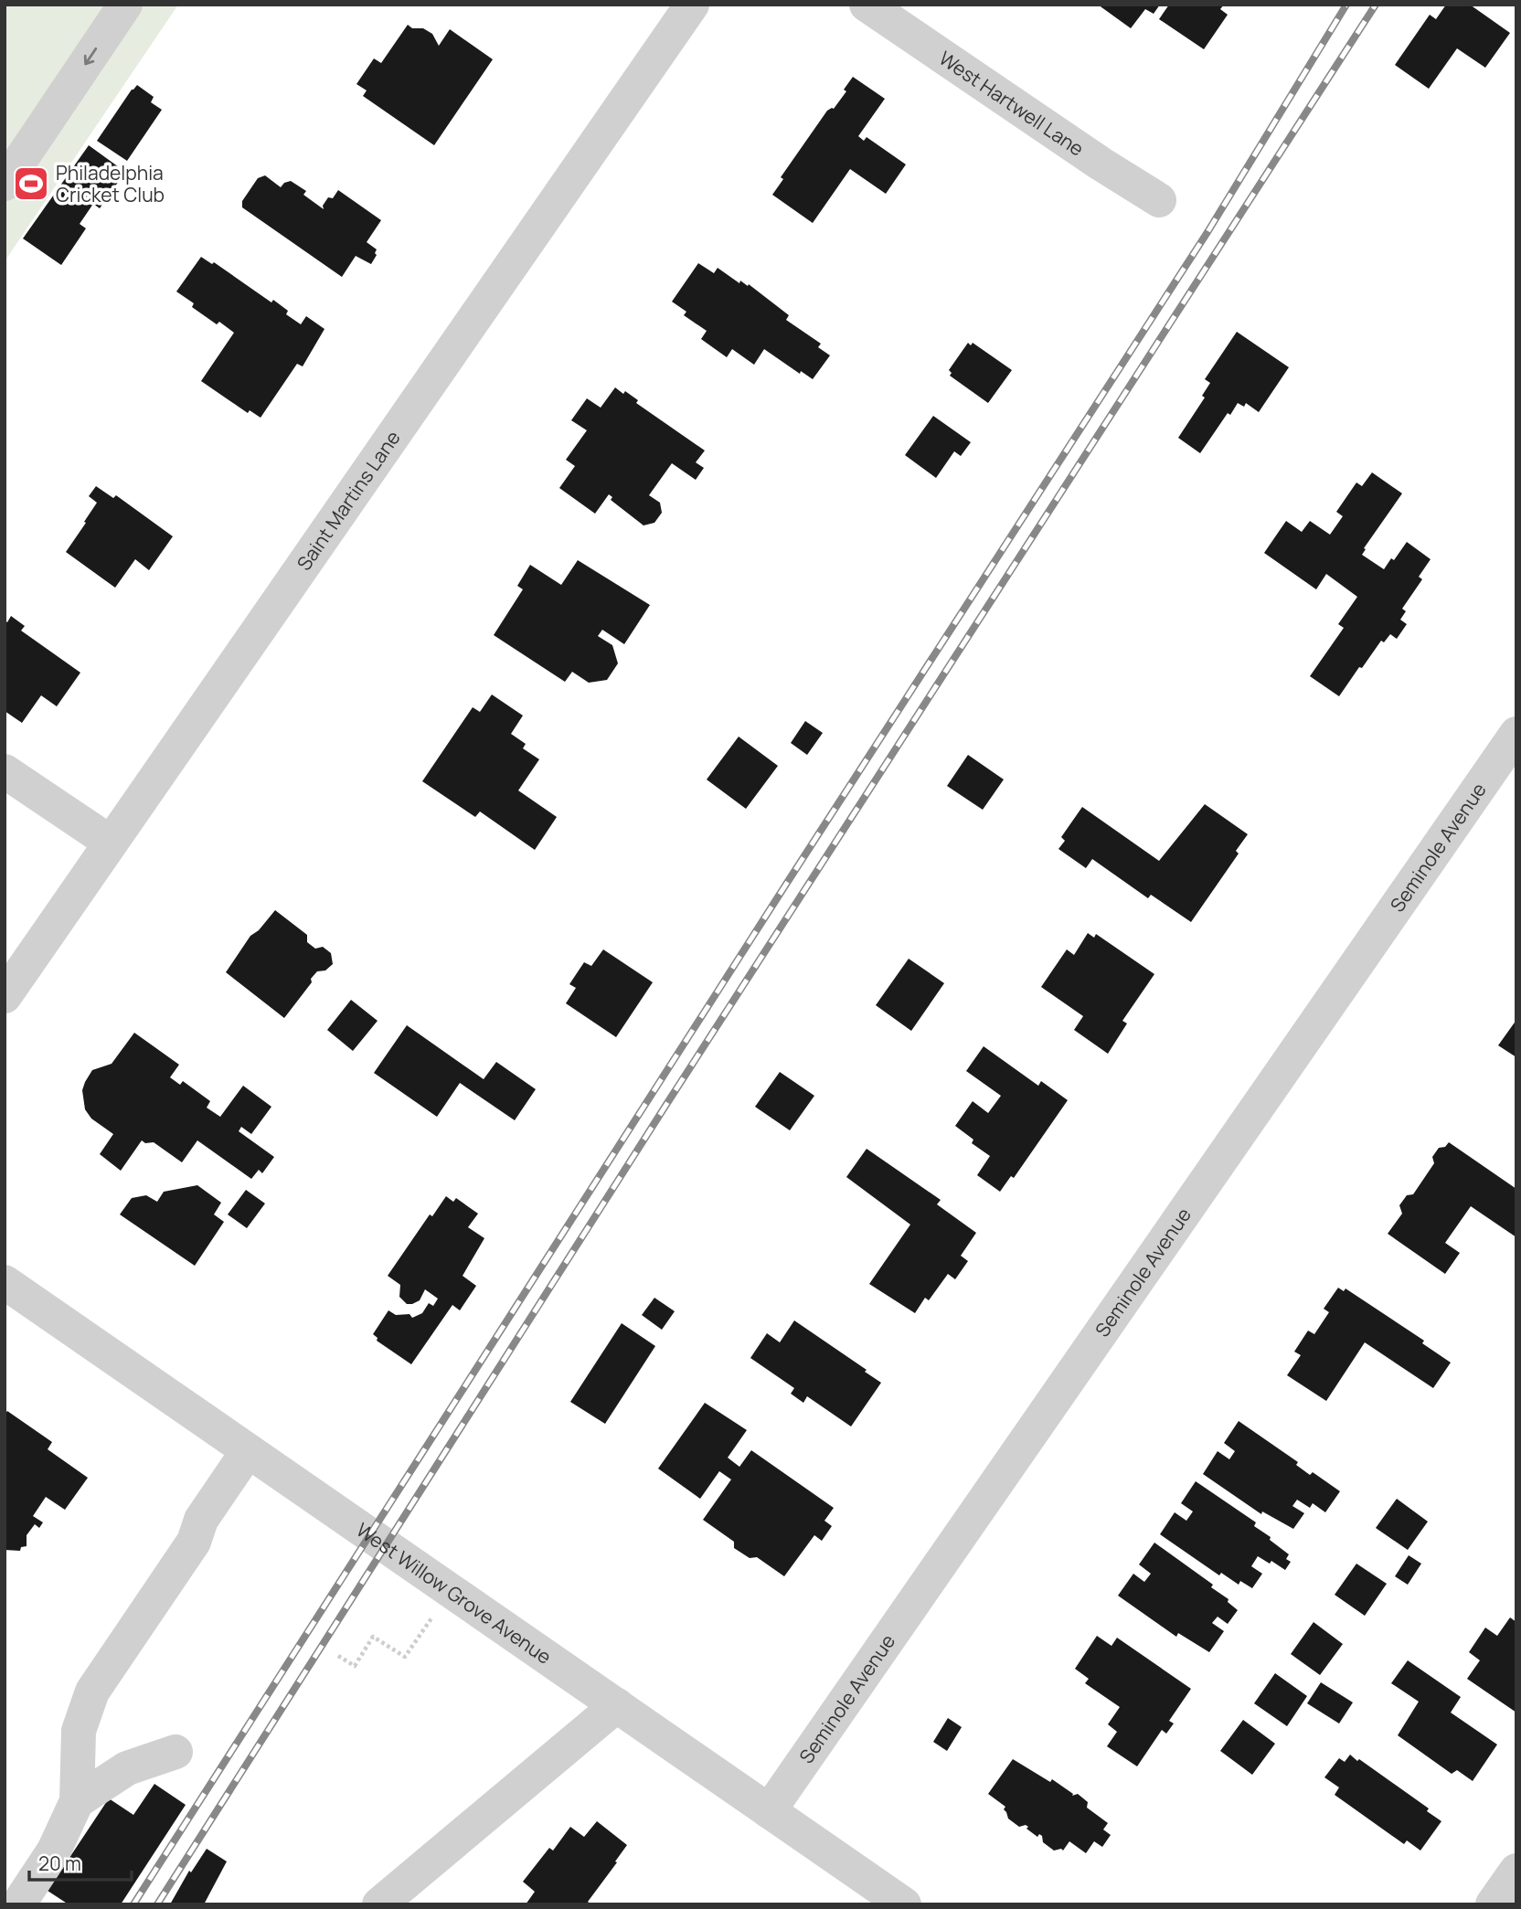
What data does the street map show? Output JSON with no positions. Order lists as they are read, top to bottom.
{
  "streets": {
    "street": [
      "West Hartwell Lane",
      "Saint Martins Lane",
      "Seminole Avenue",
      "West Willow Grove Avenue"
    ]
  },
  "crossings": [
    ["Seminole Avenue", "West Willow Grove Avenue"]
  ],
  "places": {
    "sports": ["Philadelphia Cricket Club"]
  },
  "scale_bar": "20 m"
}
